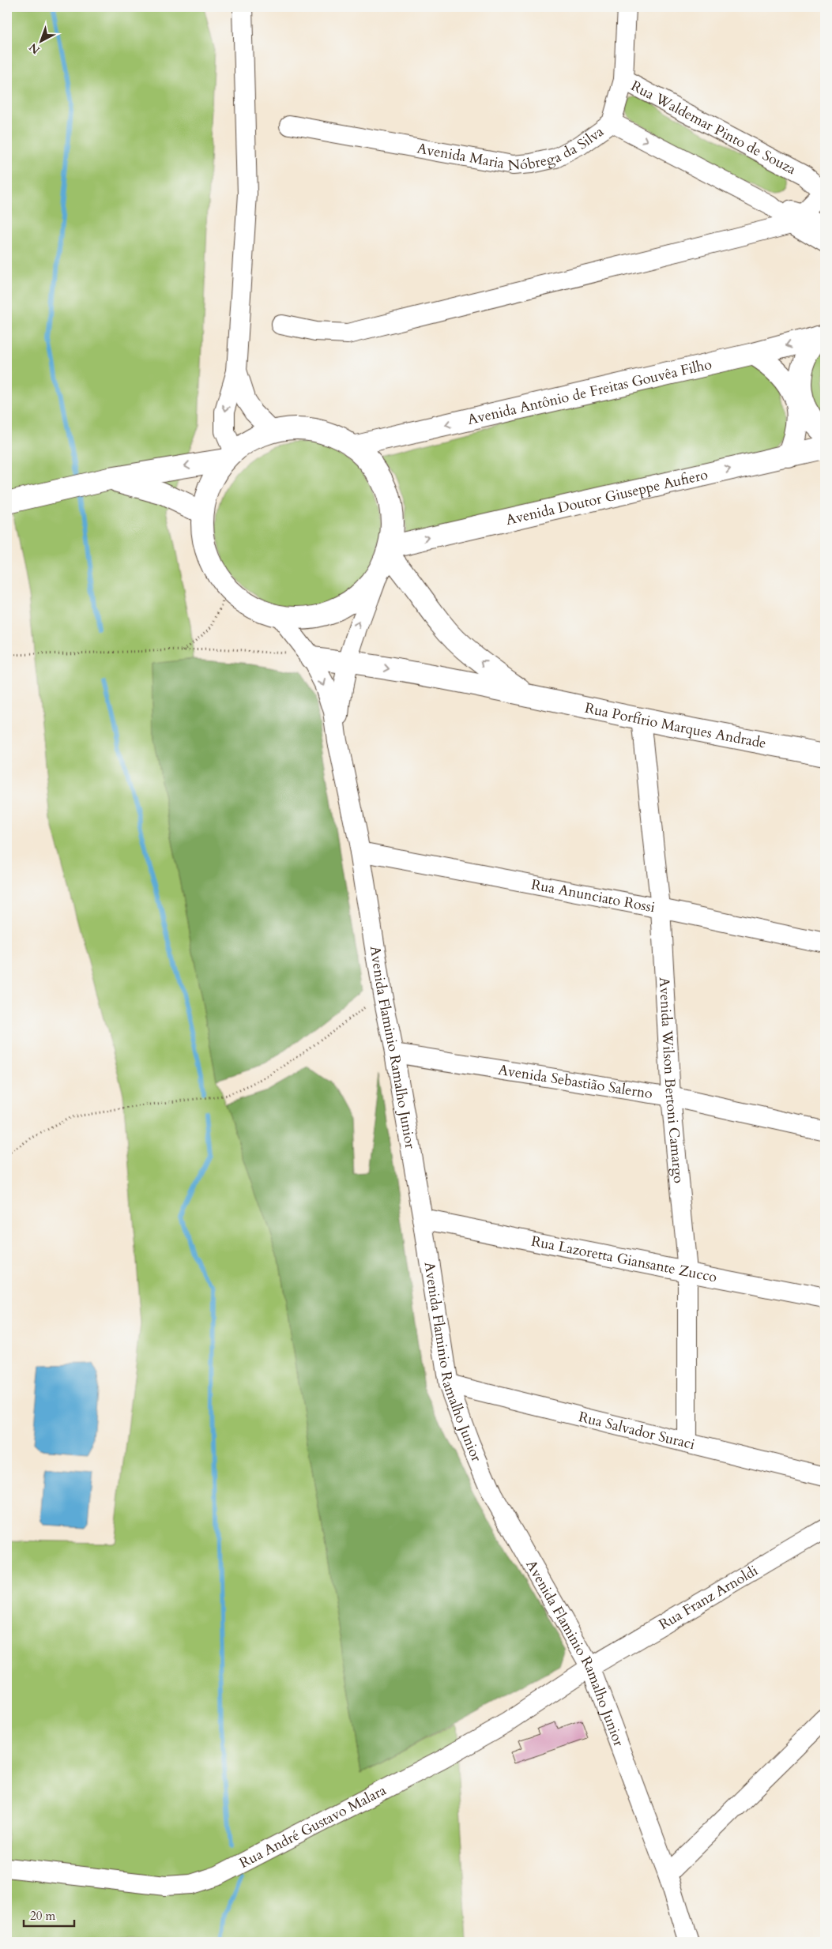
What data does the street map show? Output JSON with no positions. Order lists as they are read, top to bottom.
{
  "streets": {
    "street": [
      "Rua Waldemar Pinto de Souza",
      "Avenida Maria Nóbrega da Silva",
      "Avenida Antônio de Freitas Gouvêa Filho",
      "Avenida Doutor Giuseppe Aufiero",
      "Rua Porfírio Marques Andrade",
      "Rua Anunciato Rossi",
      "Avenida Flaminio Ramalho Junior",
      "Avenida Wilson Bertoni Camargo",
      "Avenida Sebastião Salerno",
      "Rua Lazoretta Giansante Zucco",
      "Rua Salvador Suraci",
      "Rua Franz Arnoldi",
      "Rua André Gustavo Malara"
    ]
  },
  "crossings": [
    ["Rua Waldemar Pinto de Souza", "Avenida Maria Nóbrega da Silva"],
    ["Avenida Doutor Giuseppe Aufiero", "Rua Porfírio Marques Andrade"],
    ["Avenida Doutor Giuseppe Aufiero", "Avenida Flaminio Ramalho Junior"],
    ["Rua Porfírio Marques Andrade", "Avenida Flaminio Ramalho Junior"],
    ["Rua Porfírio Marques Andrade", "Avenida Wilson Bertoni Camargo"],
    ["Rua Anunciato Rossi", "Avenida Flaminio Ramalho Junior"],
    ["Rua Anunciato Rossi", "Avenida Wilson Bertoni Camargo"],
    ["Avenida Flaminio Ramalho Junior", "Avenida Sebastião Salerno"],
    ["Avenida Flaminio Ramalho Junior", "Rua Lazoretta Giansante Zucco"],
    ["Avenida Flaminio Ramalho Junior", "Rua Salvador Suraci"],
    ["Avenida Flaminio Ramalho Junior", "Rua Franz Arnoldi"],
    ["Avenida Flaminio Ramalho Junior", "Rua André Gustavo Malara"],
    ["Avenida Wilson Bertoni Camargo", "Avenida Sebastião Salerno"],
    ["Avenida Wilson Bertoni Camargo", "Rua Lazoretta Giansante Zucco"],
    ["Avenida Wilson Bertoni Camargo", "Rua Salvador Suraci"],
    ["Rua Franz Arnoldi", "Rua André Gustavo Malara"]
  ],
  "one_way": ["Avenida Doutor Giuseppe Aufiero"],
  "scale_bar": "20 m",
  "north": "bottom left"
}
